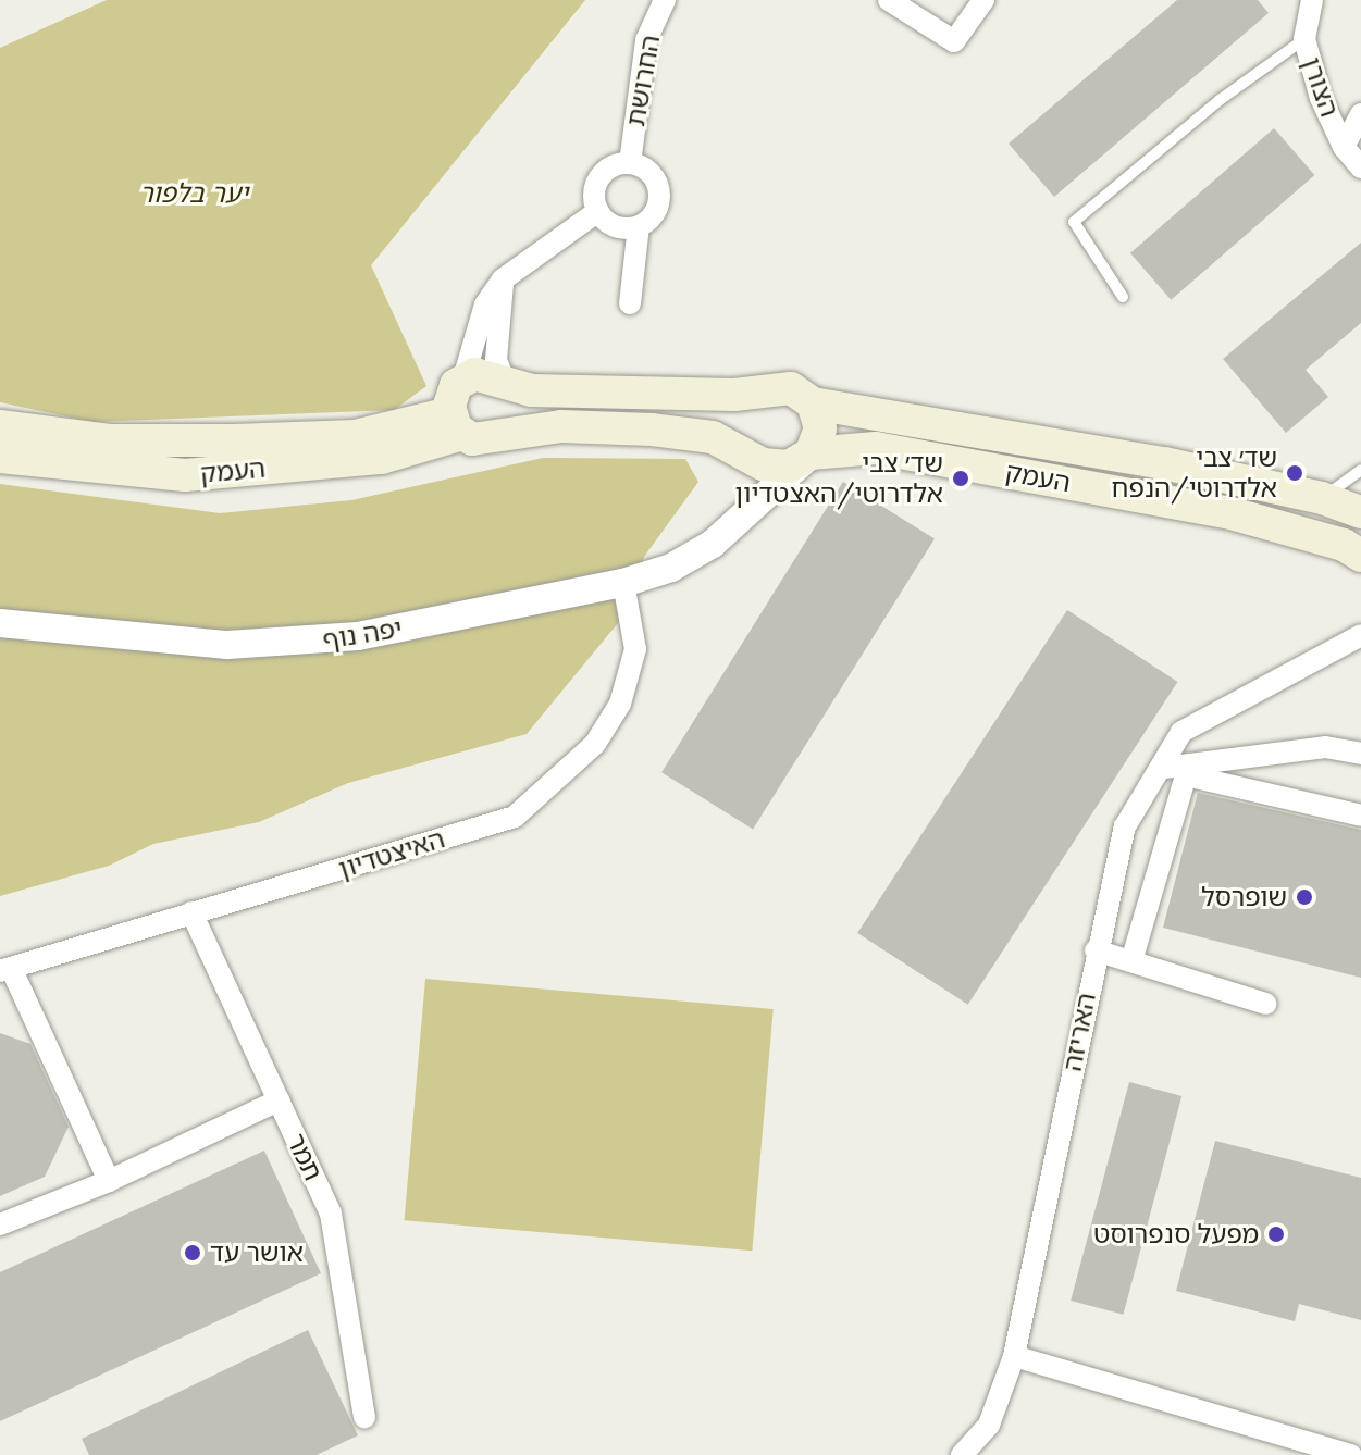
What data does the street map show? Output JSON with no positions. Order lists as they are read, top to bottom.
{
  "streets": {
    "main road": ["העמק"],
    "street": [
      "החרושת",
      "הצורן",
      "יפה נוף",
      "האיצטדיון",
      "האריזה",
      "תמר"
    ]
  },
  "crossings": [
    ["העמק", "יפה נוף"],
    ["יפה נוף", "האיצטדיון"],
    ["האיצטדיון", "תמר"]
  ],
  "parks": ["יער בלפור"],
  "places": [
    "שד׳ צבי אלדרוטי/הנפח",
    "שד׳ צבי אלדרוטי/האצטדיון",
    "שופרסל",
    "מפעל סנפרוסט",
    "אושר עד"
  ]
}
